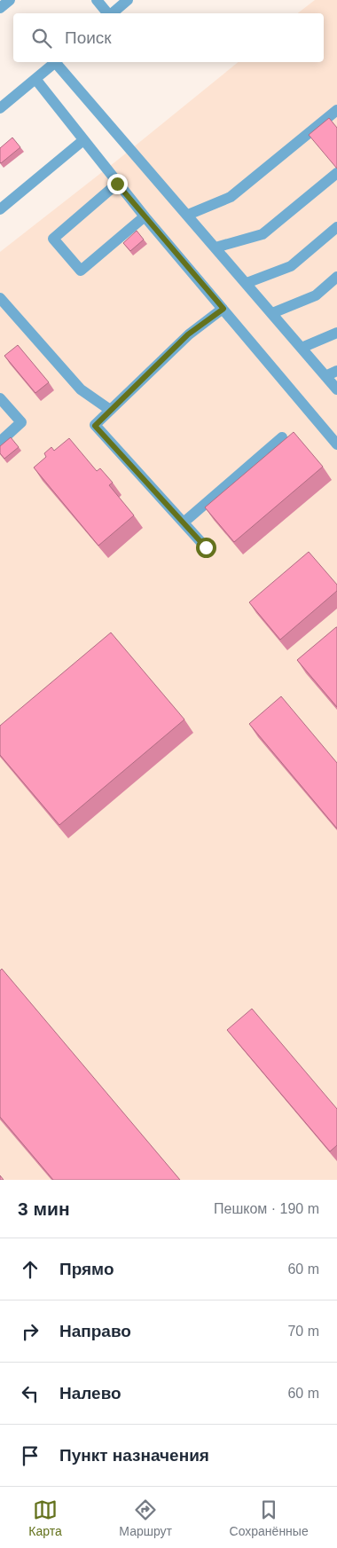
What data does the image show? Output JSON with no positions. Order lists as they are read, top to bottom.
{
  "page": {
    "search": "Поиск",
    "heading": ["3 мин", "Пешком · 190 m"],
    "list": [
      ["Прямо", "60 m"],
      ["Направо", "70 m"],
      ["Налево", "60 m"],
      "Пункт назначения"
    ],
    "nav": ["Карта", "Маршрут", "Сохранённые"]
  }
}
